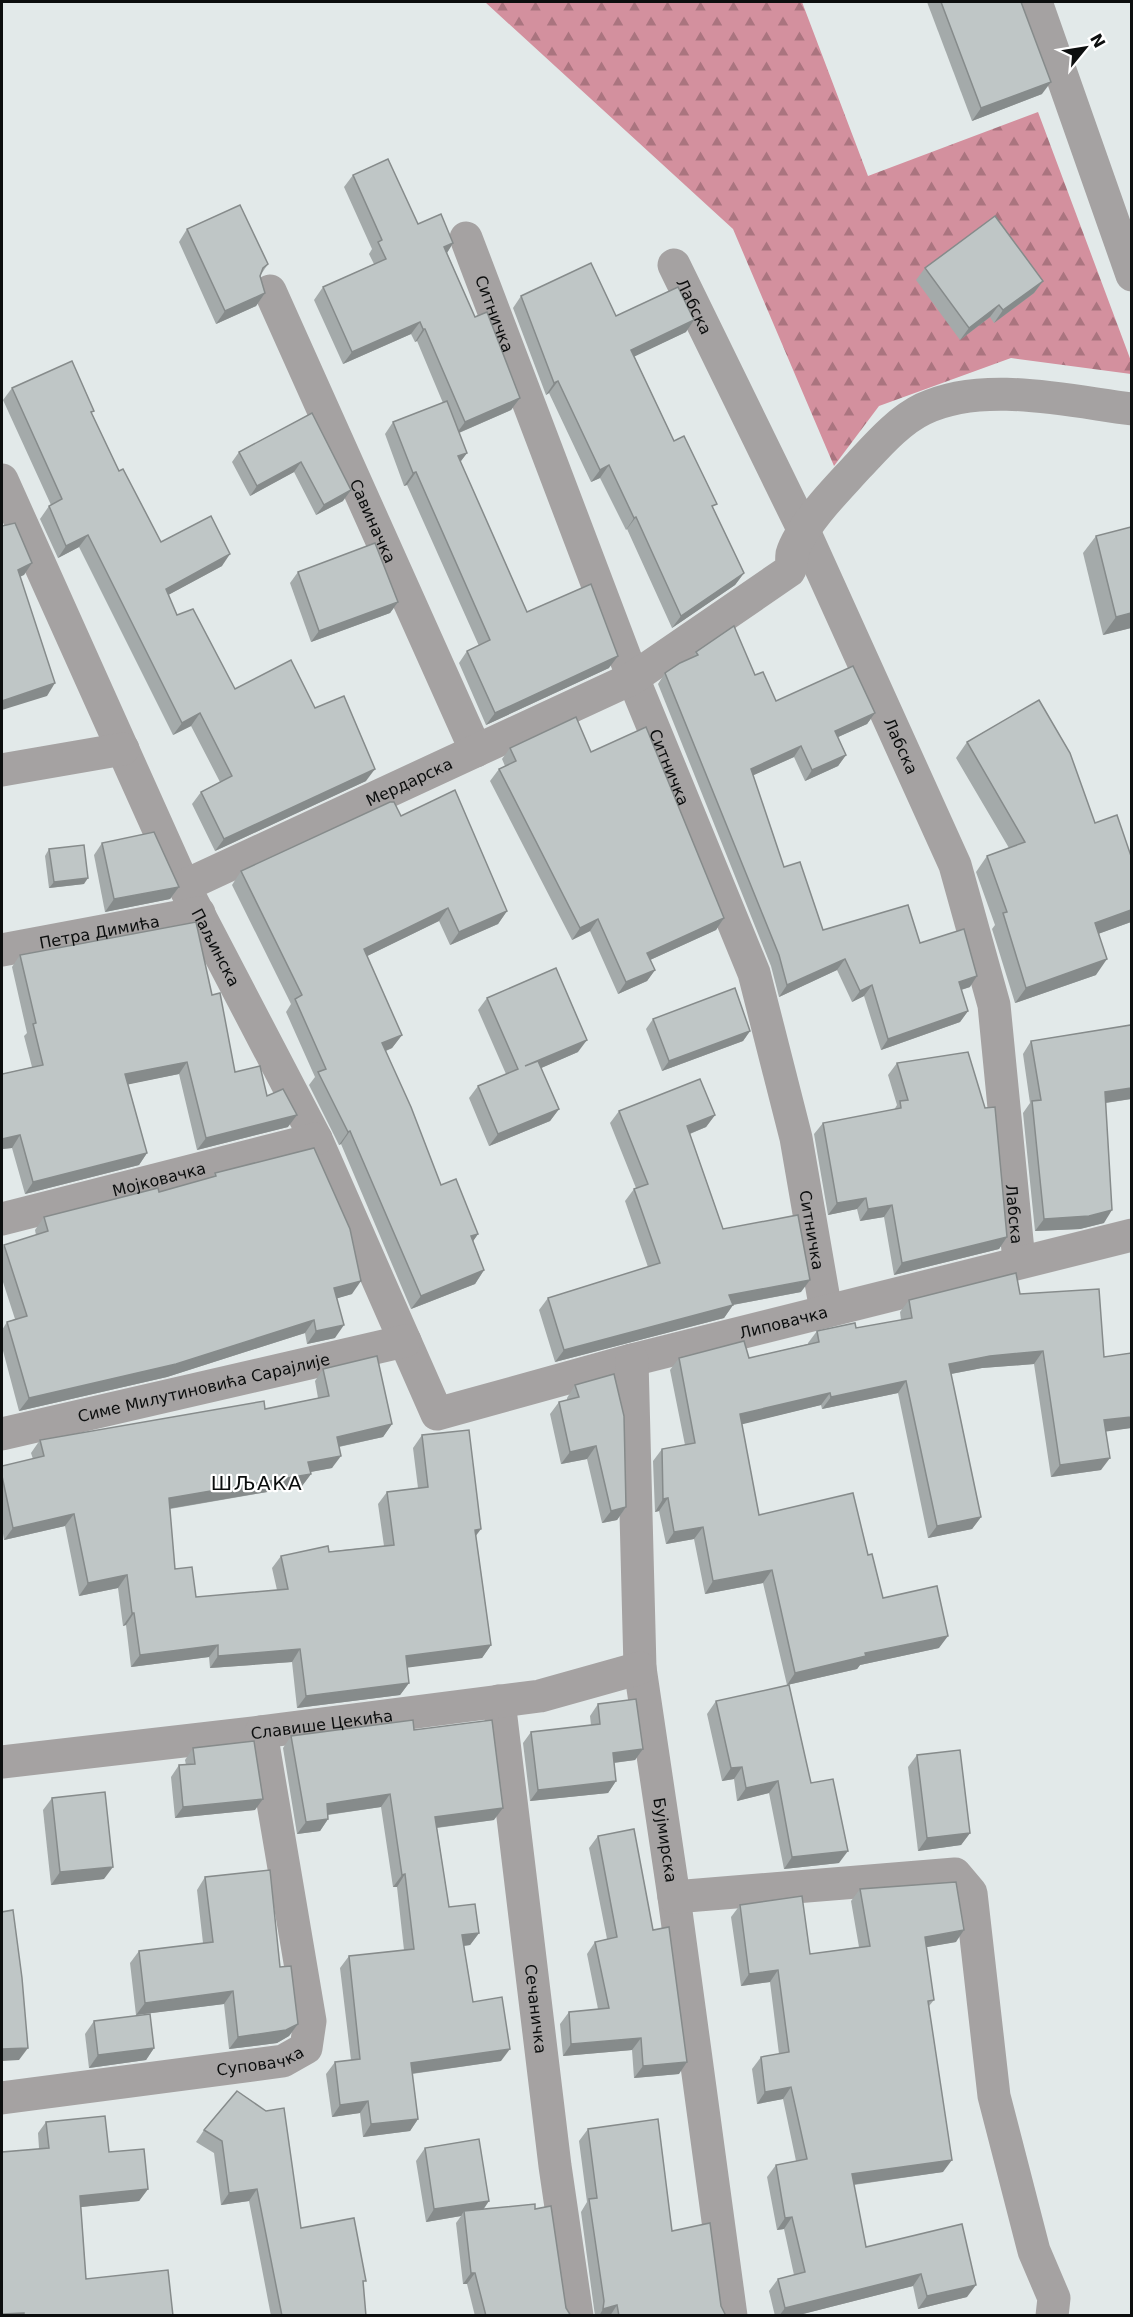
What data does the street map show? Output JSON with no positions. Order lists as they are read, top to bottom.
{
  "streets": {
    "street": [
      "Лабска",
      "Ситничка",
      "Савиначка",
      "Мердарска",
      "Петра Димића",
      "Паљинска",
      "Мојковачка",
      "Липовачка",
      "Симе Милутиновића Сарајлије",
      "Славише Цекића",
      "Бујмирска",
      "Сечаничка",
      "Суповачка"
    ]
  },
  "crossings": [
    ["Лабска", "Мердарска"],
    ["Лабска", "Липовачка"],
    ["Ситничка", "Мердарска"],
    ["Ситничка", "Липовачка"],
    ["Савиначка", "Мердарска"],
    ["Мердарска", "Петра Димића"],
    ["Мердарска", "Паљинска"],
    ["Петра Димића", "Паљинска"],
    ["Паљинска", "Мојковачка"],
    ["Паљинска", "Липовачка"],
    ["Паљинска", "Симе Милутиновића Сарајлије"],
    ["Липовачка", "Бујмирска"],
    ["Славише Цекића", "Бујмирска"],
    ["Славише Цекића", "Сечаничка"],
    ["Славише Цекића", "Суповачка"]
  ],
  "districts": ["ШЉАКА"],
  "north": "top right"
}
